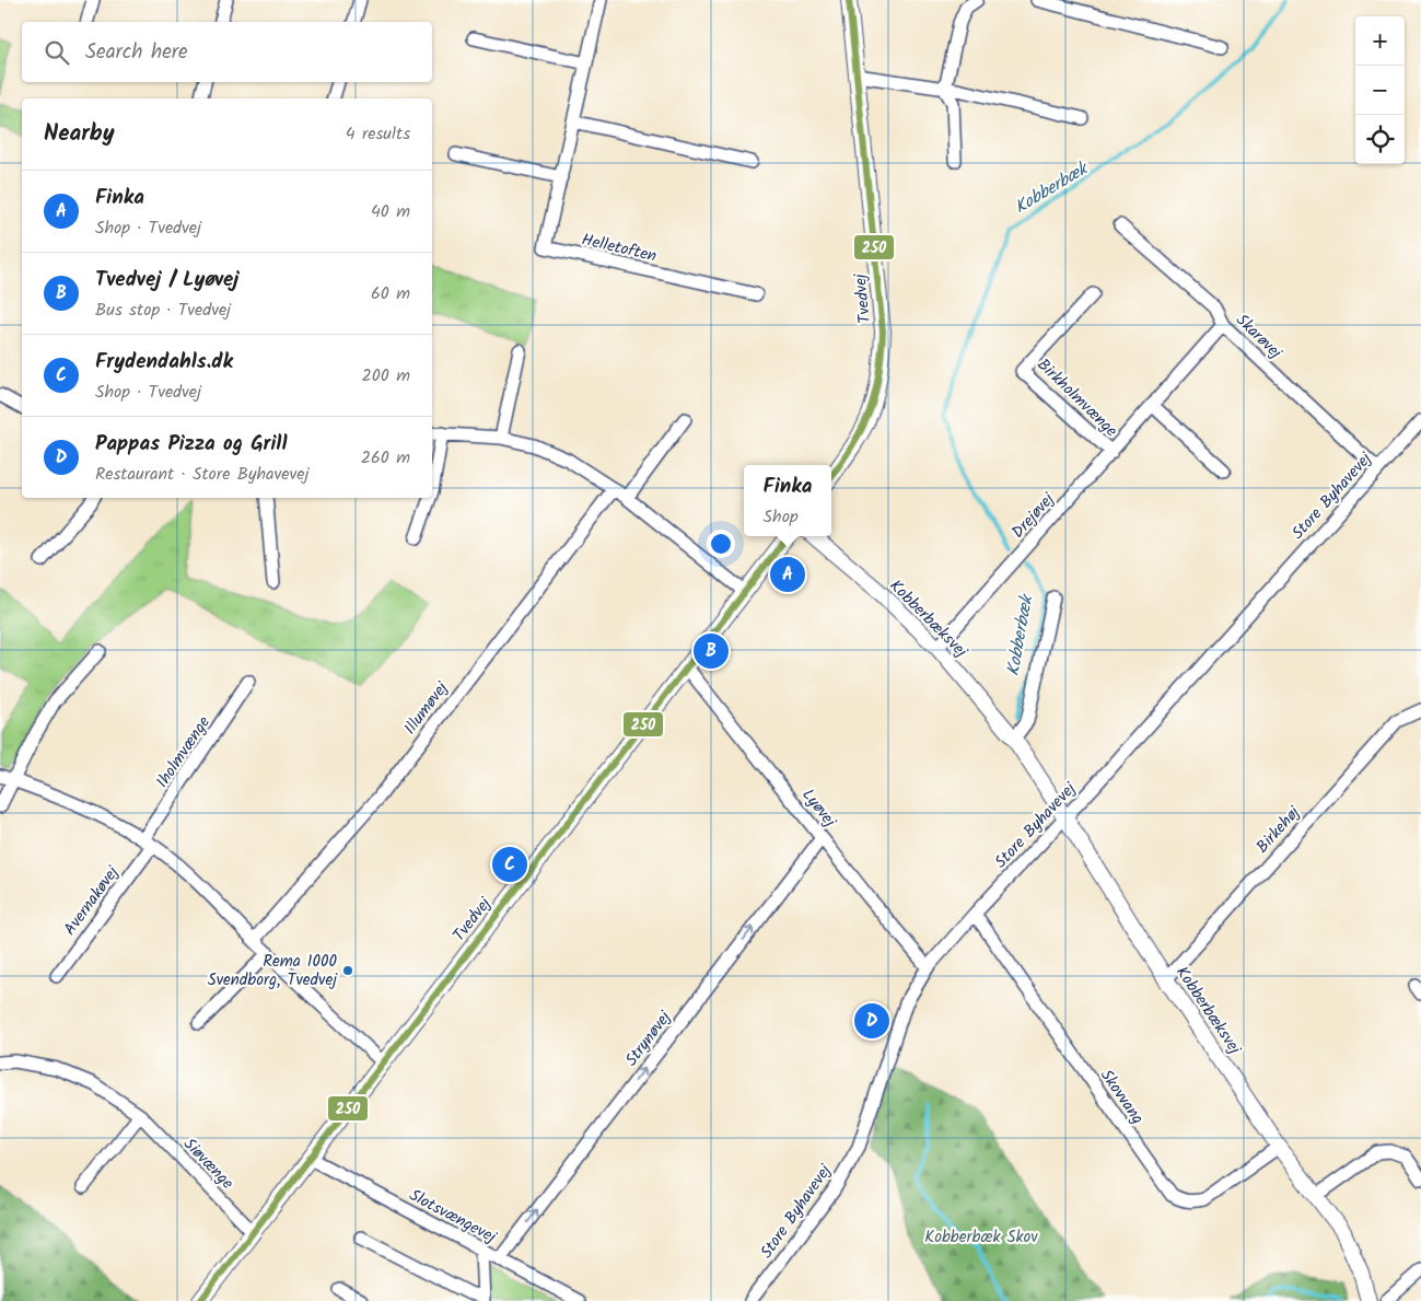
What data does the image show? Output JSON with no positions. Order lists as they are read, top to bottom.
{
  "streets": {
    "street": [
      "Helletoften",
      "Tvedvej",
      "Skarøvej",
      "Birkholmvænge",
      "Store Byhavevej",
      "Drejøvej",
      "Kobberbæksvej",
      "Illumøvej",
      "Iholmvænge",
      "Lyøvej",
      "Birkehøj",
      "Avernakøvej",
      "Strynøvej",
      "Skovvang",
      "Siøvænge",
      "Slotsvængevej"
    ]
  },
  "crossings": [
    ["Tvedvej", "Lyøvej"],
    ["Tvedvej", "Siøvænge"],
    ["Tvedvej", "Slotsvængevej"],
    ["Skarøvej", "Store Byhavevej"],
    ["Skarøvej", "Drejøvej"],
    ["Birkholmvænge", "Drejøvej"],
    ["Store Byhavevej", "Kobberbæksvej"],
    ["Store Byhavevej", "Lyøvej"],
    ["Store Byhavevej", "Skovvang"],
    ["Drejøvej", "Kobberbæksvej"],
    ["Kobberbæksvej", "Birkehøj"],
    ["Kobberbæksvej", "Skovvang"],
    ["Iholmvænge", "Avernakøvej"],
    ["Lyøvej", "Strynøvej"],
    ["Strynøvej", "Slotsvængevej"]
  ],
  "one_way": ["Strynøvej"],
  "water": ["Kobberbæk"],
  "parks": ["Kobberbæk Skov"],
  "places": ["Rema 1000 Svendborg, Tvedvej"],
  "lines": ["transit line 250"],
  "page": {
    "map_buttons": ["+", "−"],
    "search": "Search here",
    "heading": ["Nearby", "4 results"],
    "list": [
      {
        "mark": "A",
        "name": "Finka",
        "note": "Shop · Tvedvej",
        "value": "40 m"
      },
      {
        "mark": "B",
        "name": "Tvedvej / Lyøvej",
        "note": "Bus stop · Tvedvej",
        "value": "60 m"
      },
      {
        "mark": "C",
        "name": "Frydendahls.dk",
        "note": "Shop · Tvedvej",
        "value": "200 m"
      },
      {
        "mark": "D",
        "name": "Pappas Pizza og Grill",
        "note": "Restaurant · Store Byhavevej",
        "value": "260 m"
      }
    ],
    "popup": ["Finka", "Shop"],
    "pins": [
      "A",
      "B",
      "C",
      "D"
    ]
  }
}
